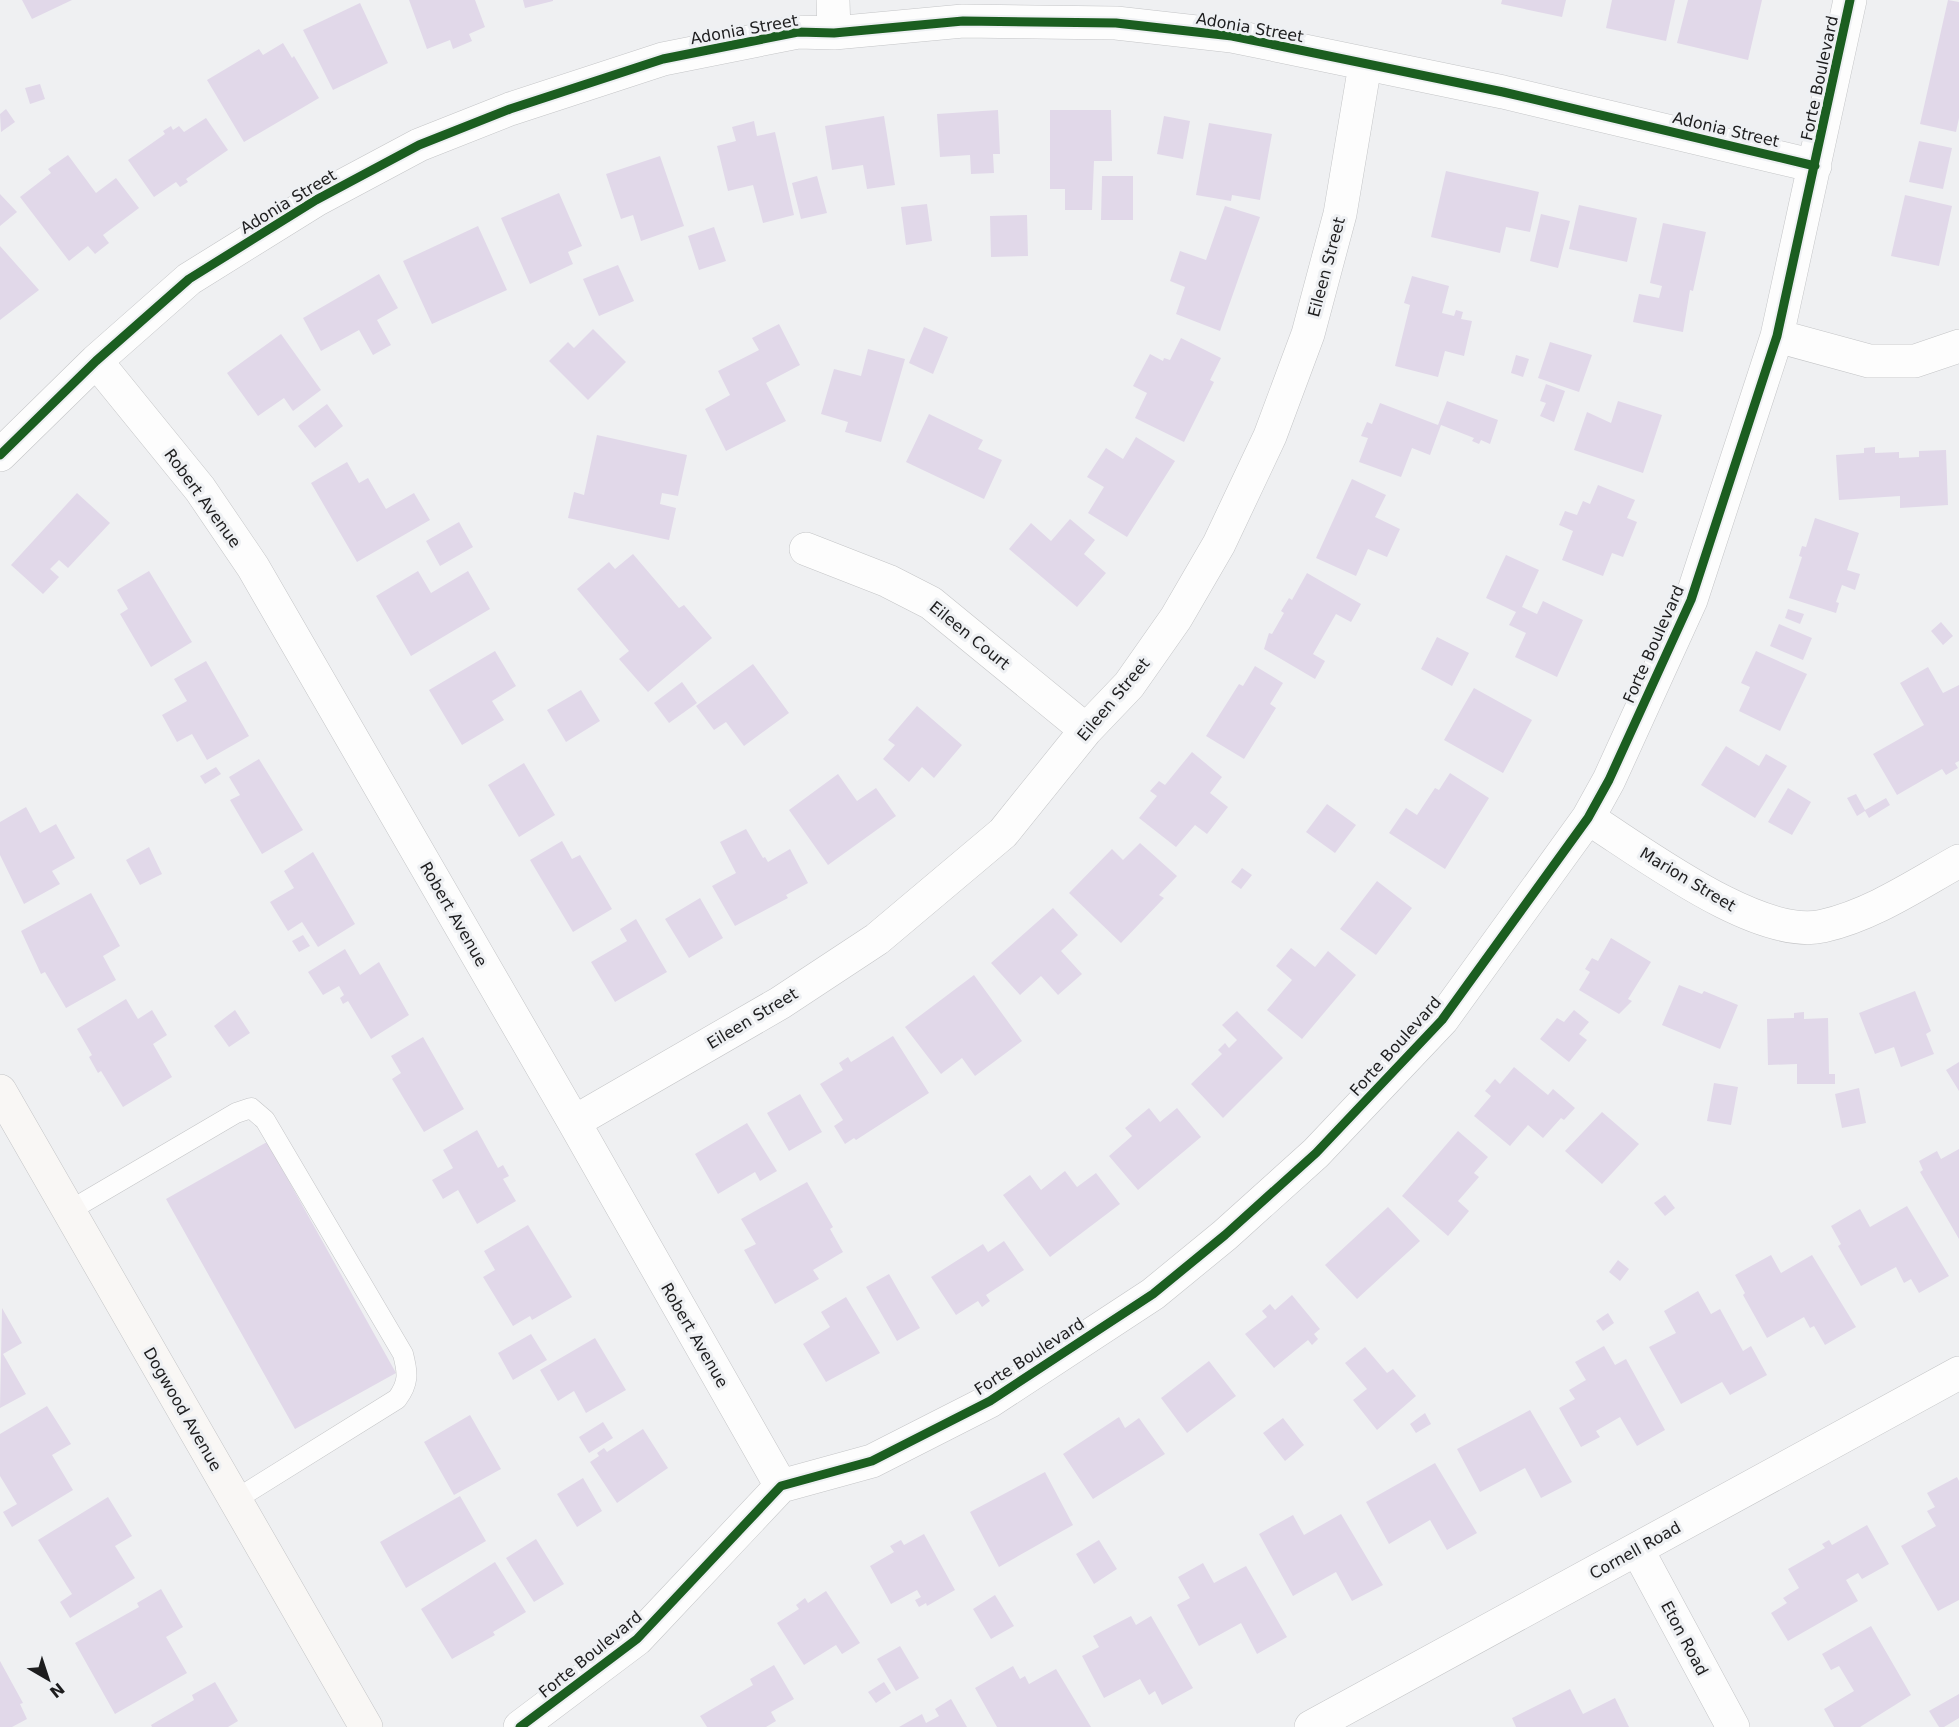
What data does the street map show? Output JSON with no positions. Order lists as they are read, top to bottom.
{
  "streets": {
    "street": [
      "Adonia Street",
      "Forte Boulevard",
      "Eileen Street",
      "Robert Avenue",
      "Eileen Court",
      "Marion Street",
      "Dogwood Avenue",
      "Cornell Road",
      "Eton Road"
    ]
  },
  "crossings": [
    ["Adonia Street", "Forte Boulevard"],
    ["Adonia Street", "Eileen Street"],
    ["Adonia Street", "Robert Avenue"],
    ["Forte Boulevard", "Robert Avenue"],
    ["Forte Boulevard", "Marion Street"],
    ["Eileen Street", "Robert Avenue"],
    ["Eileen Street", "Eileen Court"],
    ["Cornell Road", "Eton Road"]
  ],
  "north": "bottom right"
}
